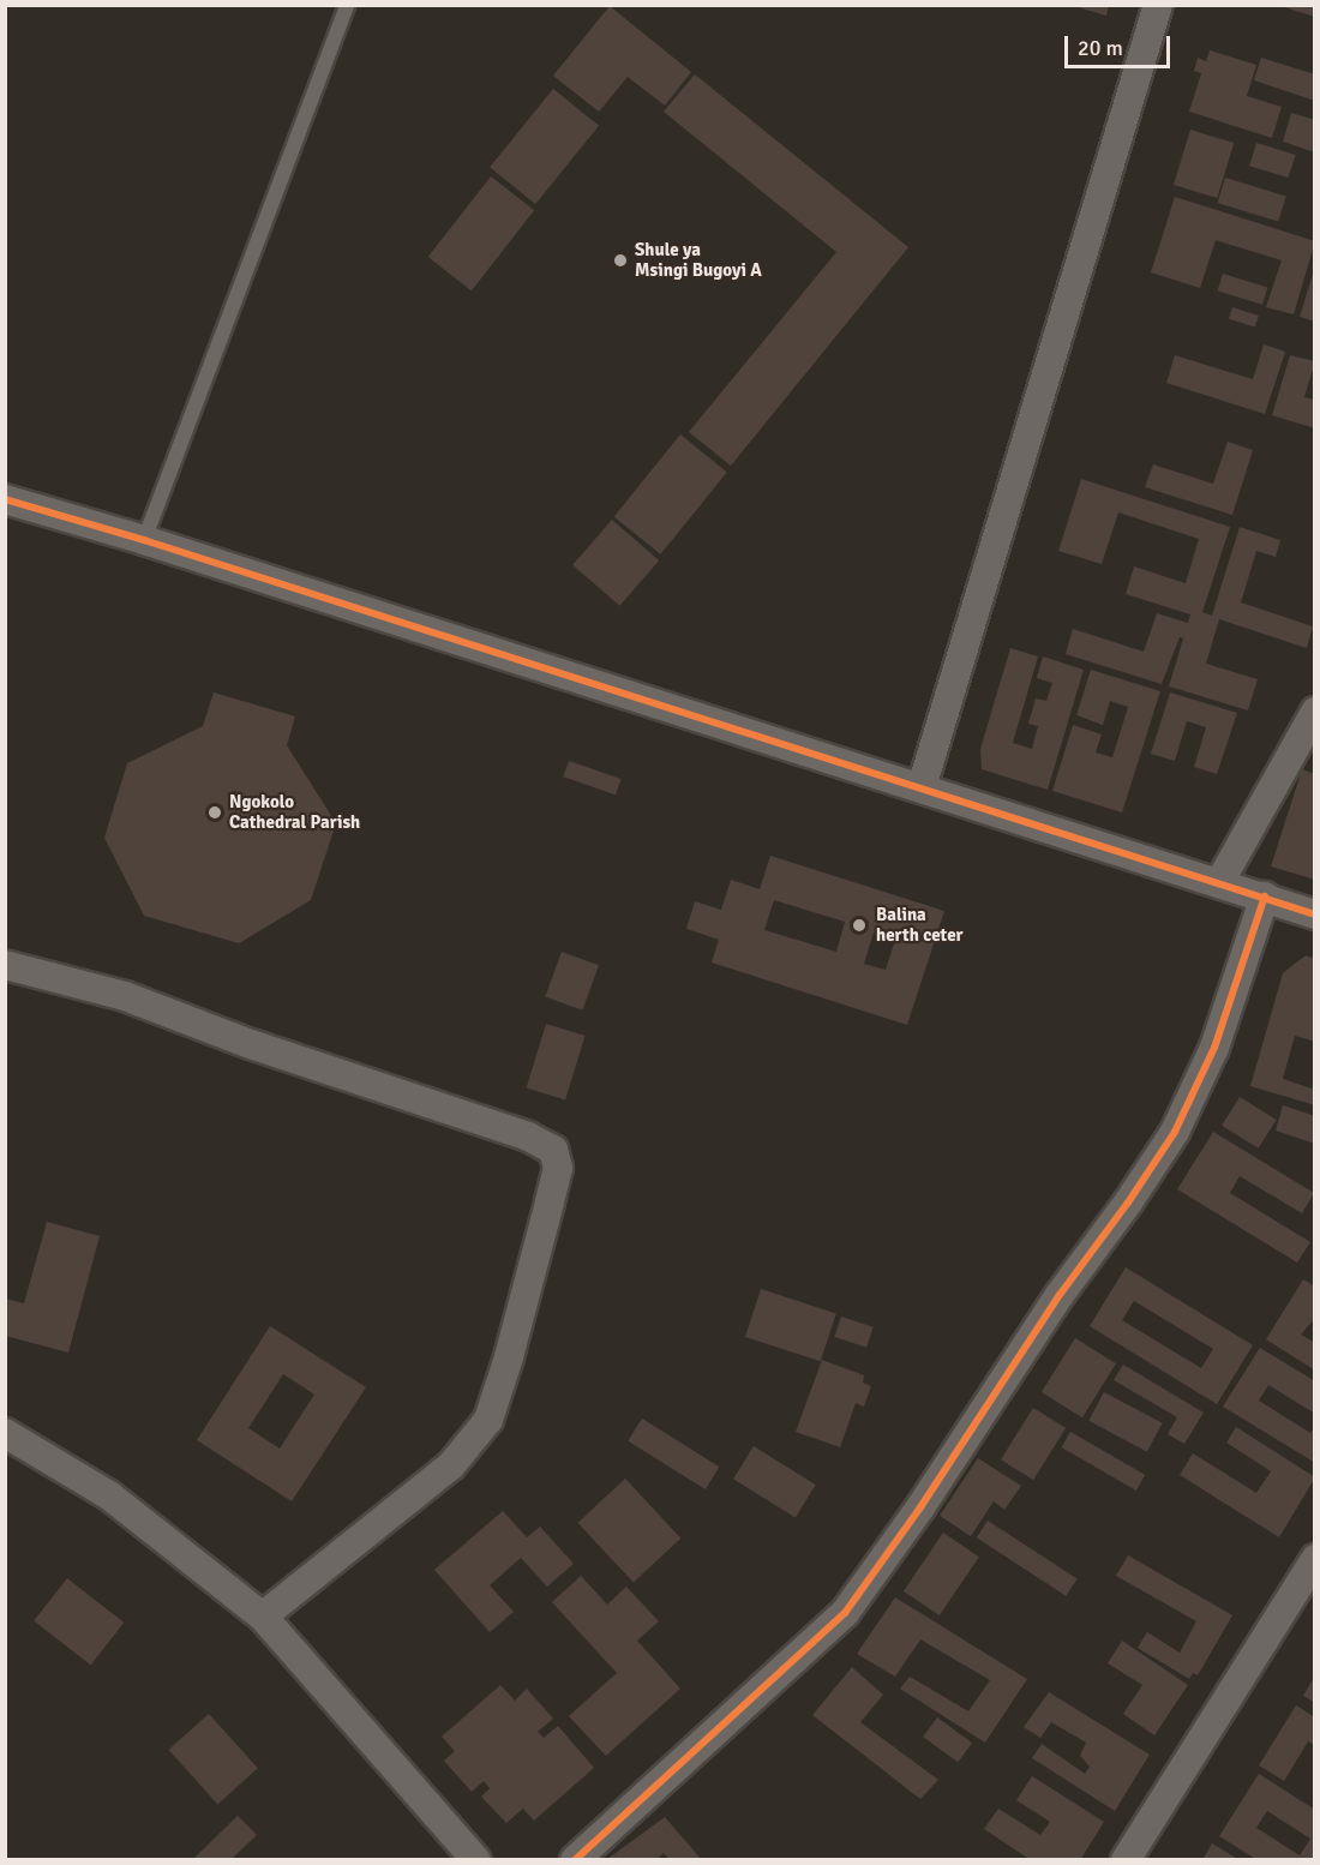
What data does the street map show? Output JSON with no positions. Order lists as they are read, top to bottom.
{
  "places": ["Shule ya Msingi Bugoyi A", "Ngokolo Cathedral Parish", "Balina herth ceter"],
  "scale_bar": "20 m"
}
